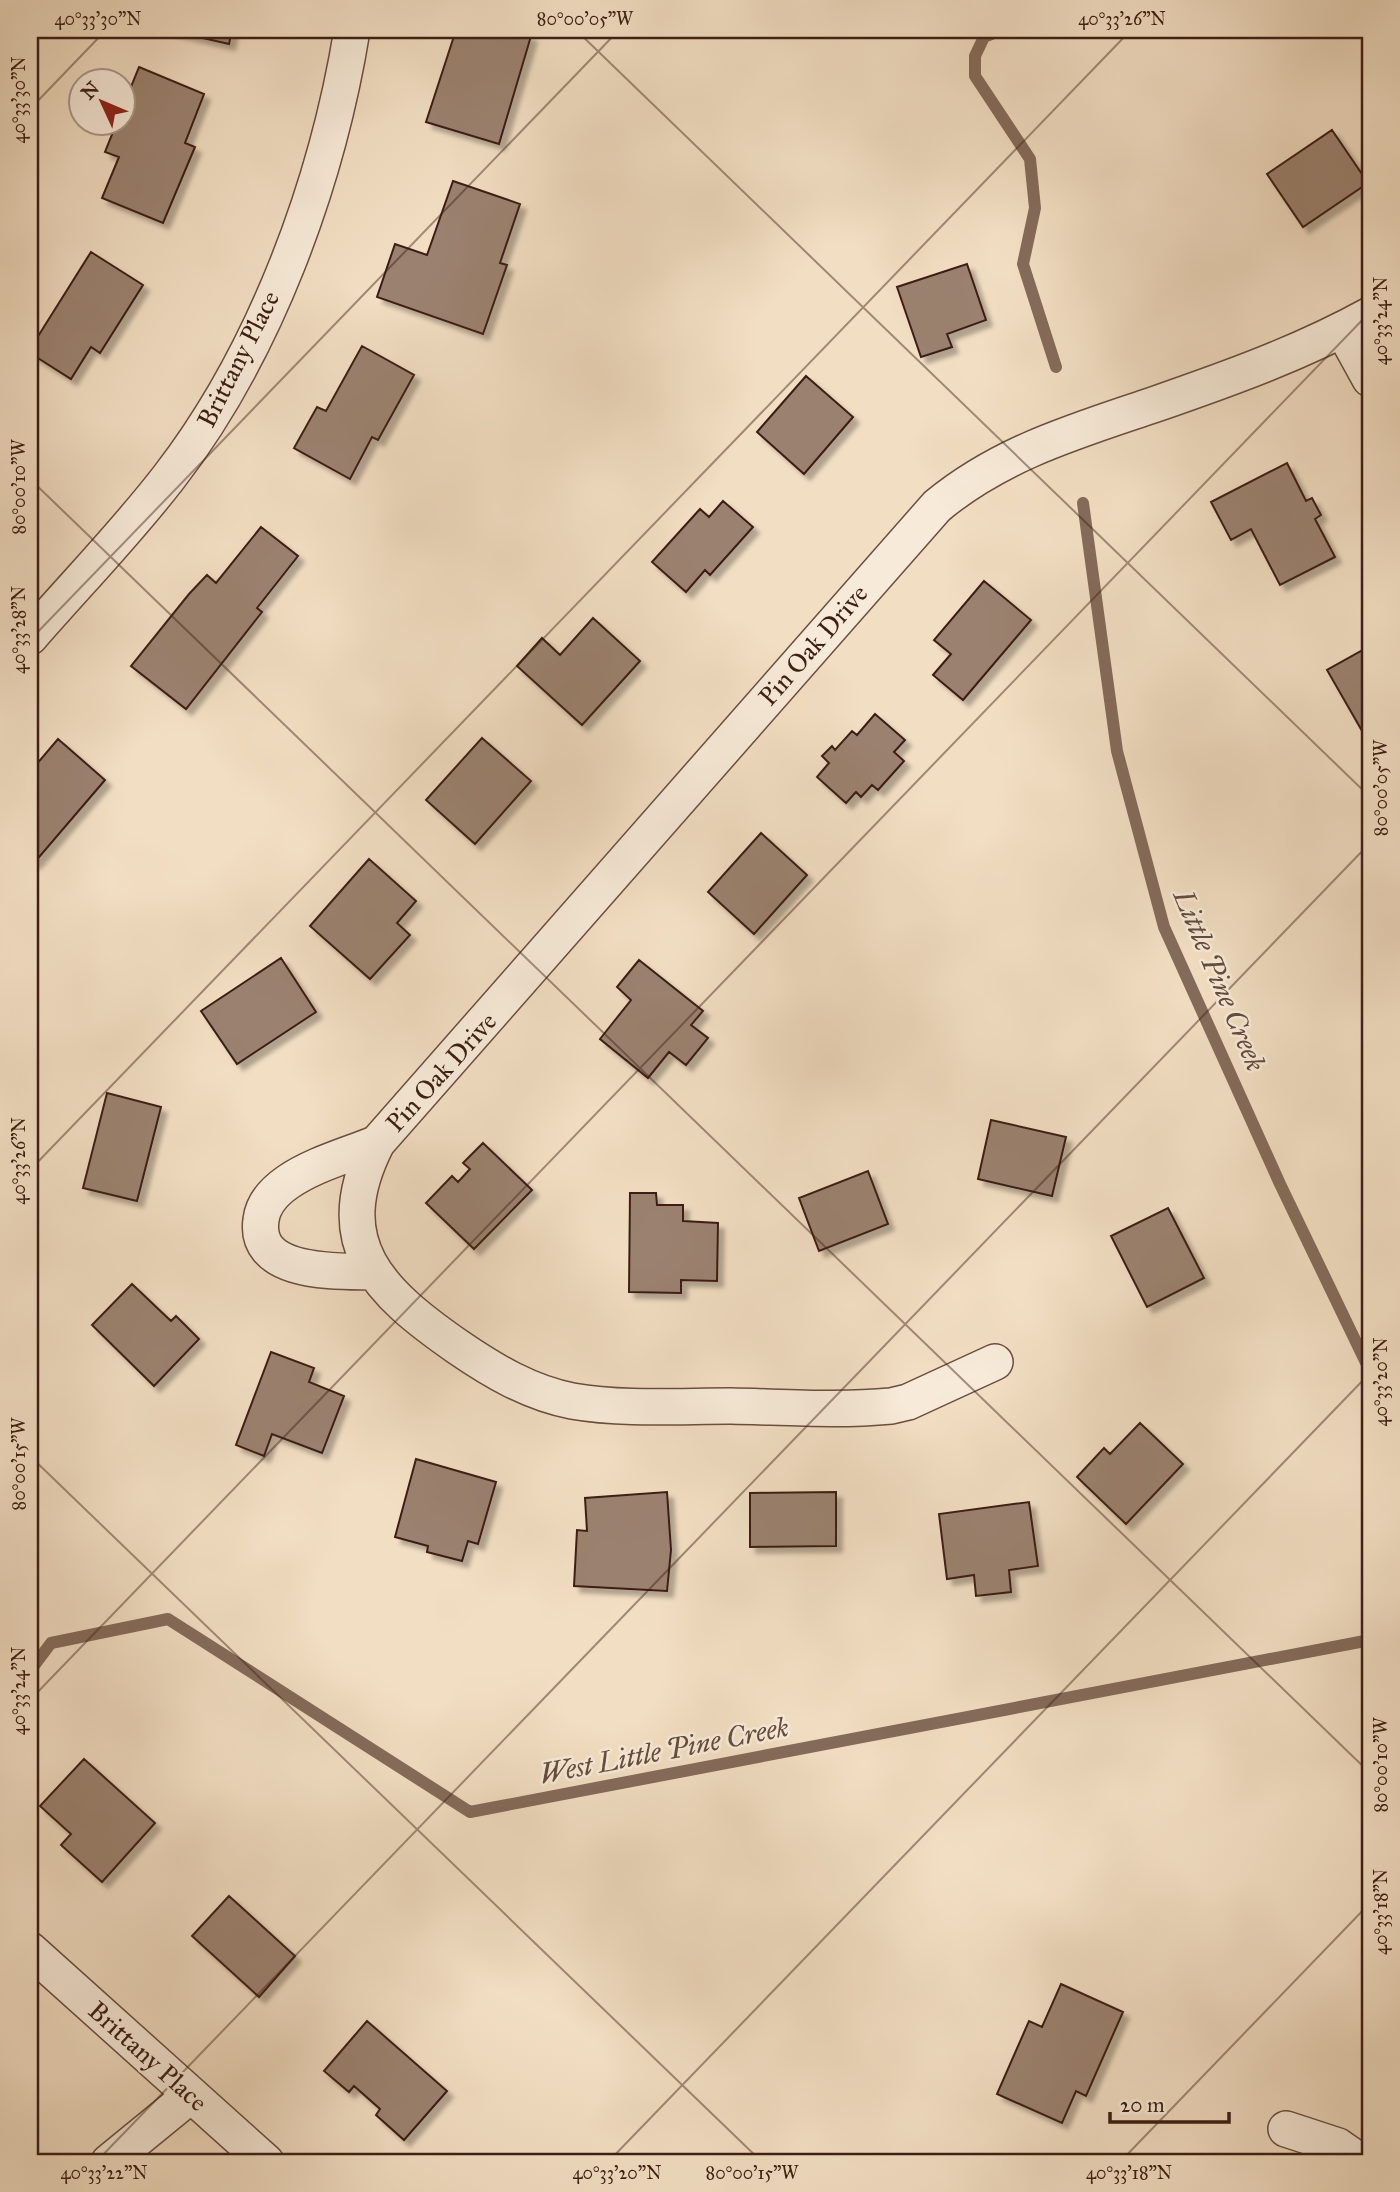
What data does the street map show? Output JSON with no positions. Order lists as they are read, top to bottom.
{
  "streets": {
    "street": ["Brittany Place", "Pin Oak Drive"]
  },
  "water": ["Little Pine Creek", "West Little Pine Creek"],
  "scale_bar": "20 m",
  "north": "top left",
  "coordinates": [
    "40°33'30\"N",
    "80°00'05\"W",
    "40°33'26\"N",
    "40°33'24\"N",
    "80°00'10\"W",
    "40°33'28\"N",
    "40°33'20\"N",
    "80°00'15\"W",
    "40°33'18\"N",
    "40°33'22\"N"
  ]
}
